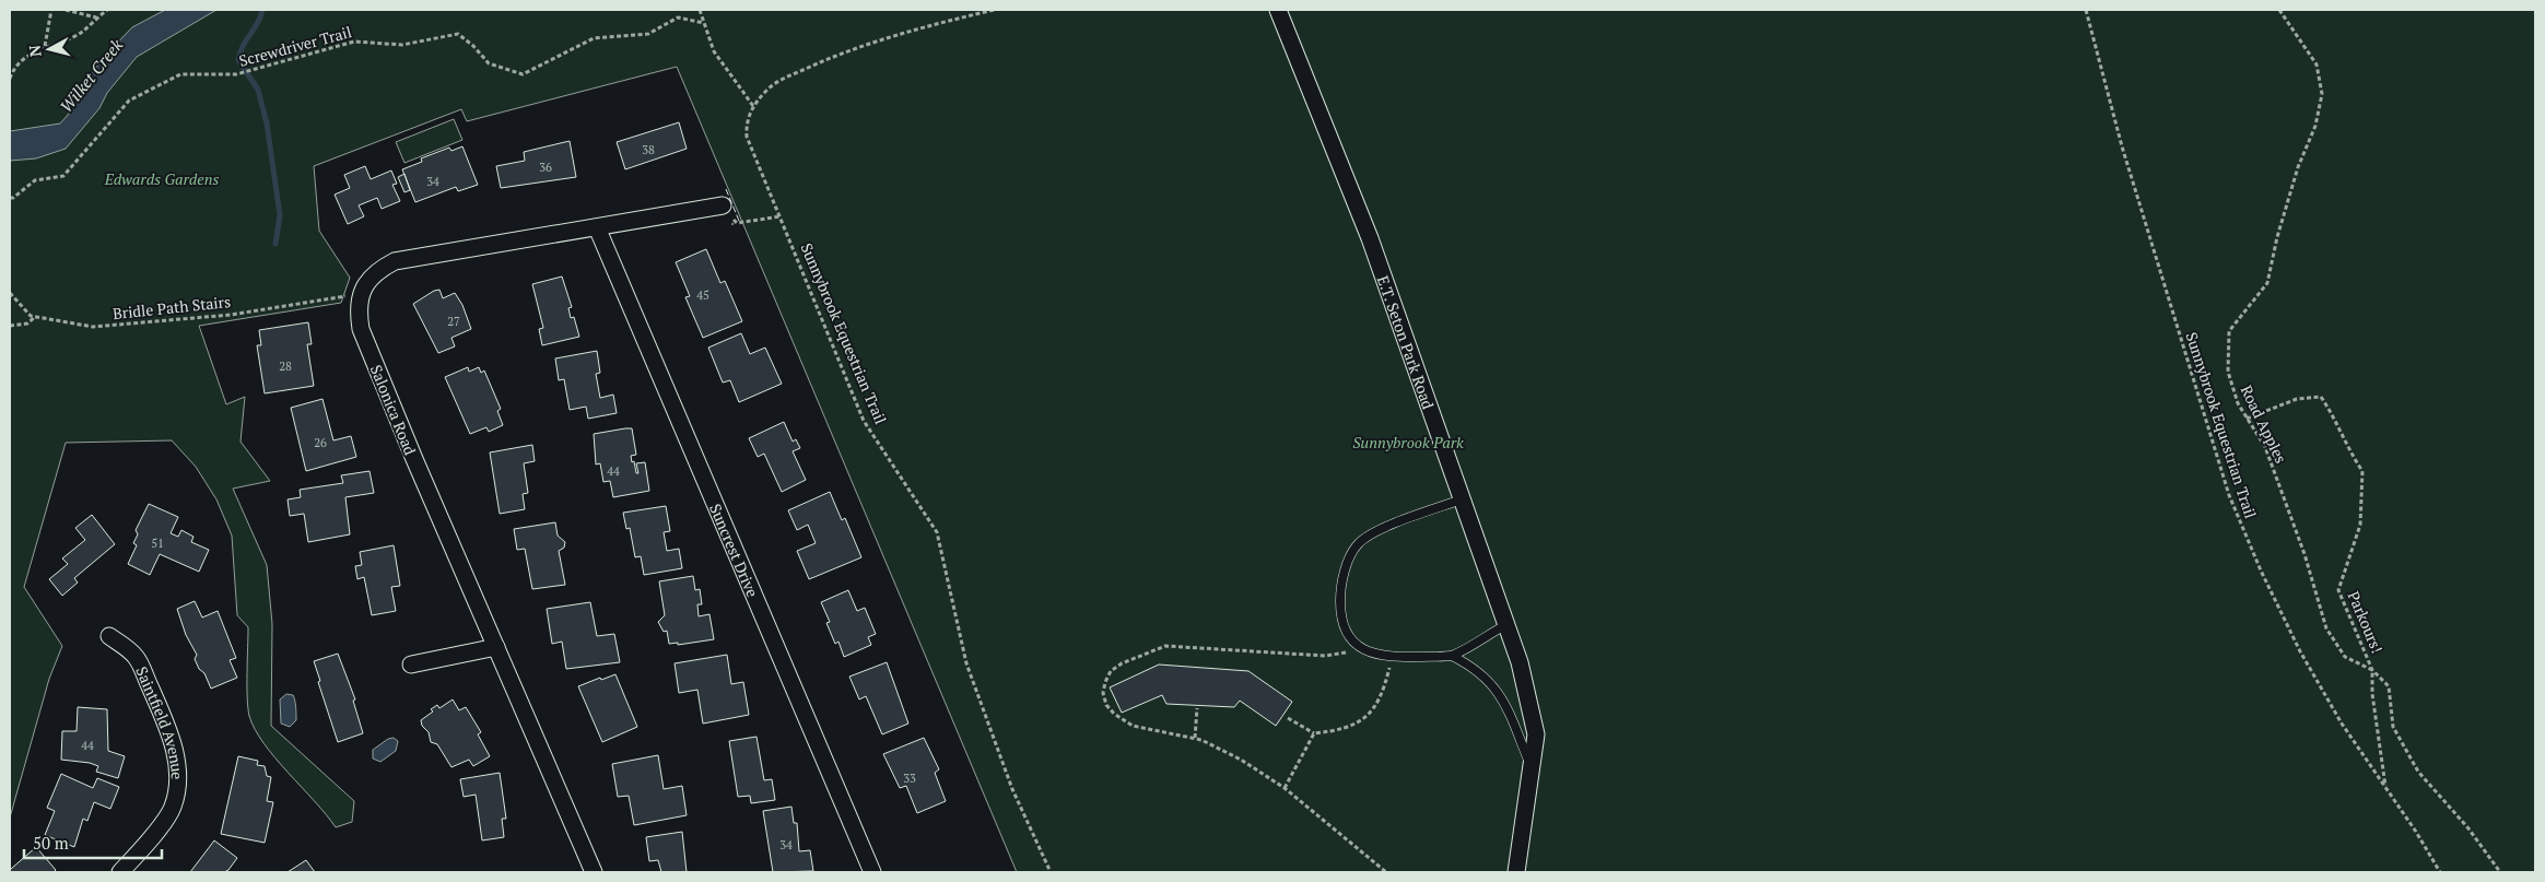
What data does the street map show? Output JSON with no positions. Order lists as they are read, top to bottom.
{
  "streets": {
    "street": [
      "E.T. Seton Park Road",
      "Salonica Road",
      "Suncrest Drive",
      "Saintfield Avenue"
    ],
    "path": [
      "Screwdriver Trail",
      "Bridle Path Stairs",
      "Sunnybrook Equestrian Trail",
      "Road Apples",
      "Parkours!"
    ]
  },
  "crossings": [
    ["Salonica Road", "Suncrest Drive"],
    ["Road Apples", "Parkours!"]
  ],
  "water": ["Wilket Creek"],
  "parks": ["Edwards Gardens", "Sunnybrook Park"],
  "house_numbers": [
    "38",
    "36",
    "34",
    "45",
    "27",
    "28",
    "26",
    "44",
    "51",
    "44",
    "33",
    "34"
  ],
  "scale_bar": "50 m",
  "north": "left"
}
